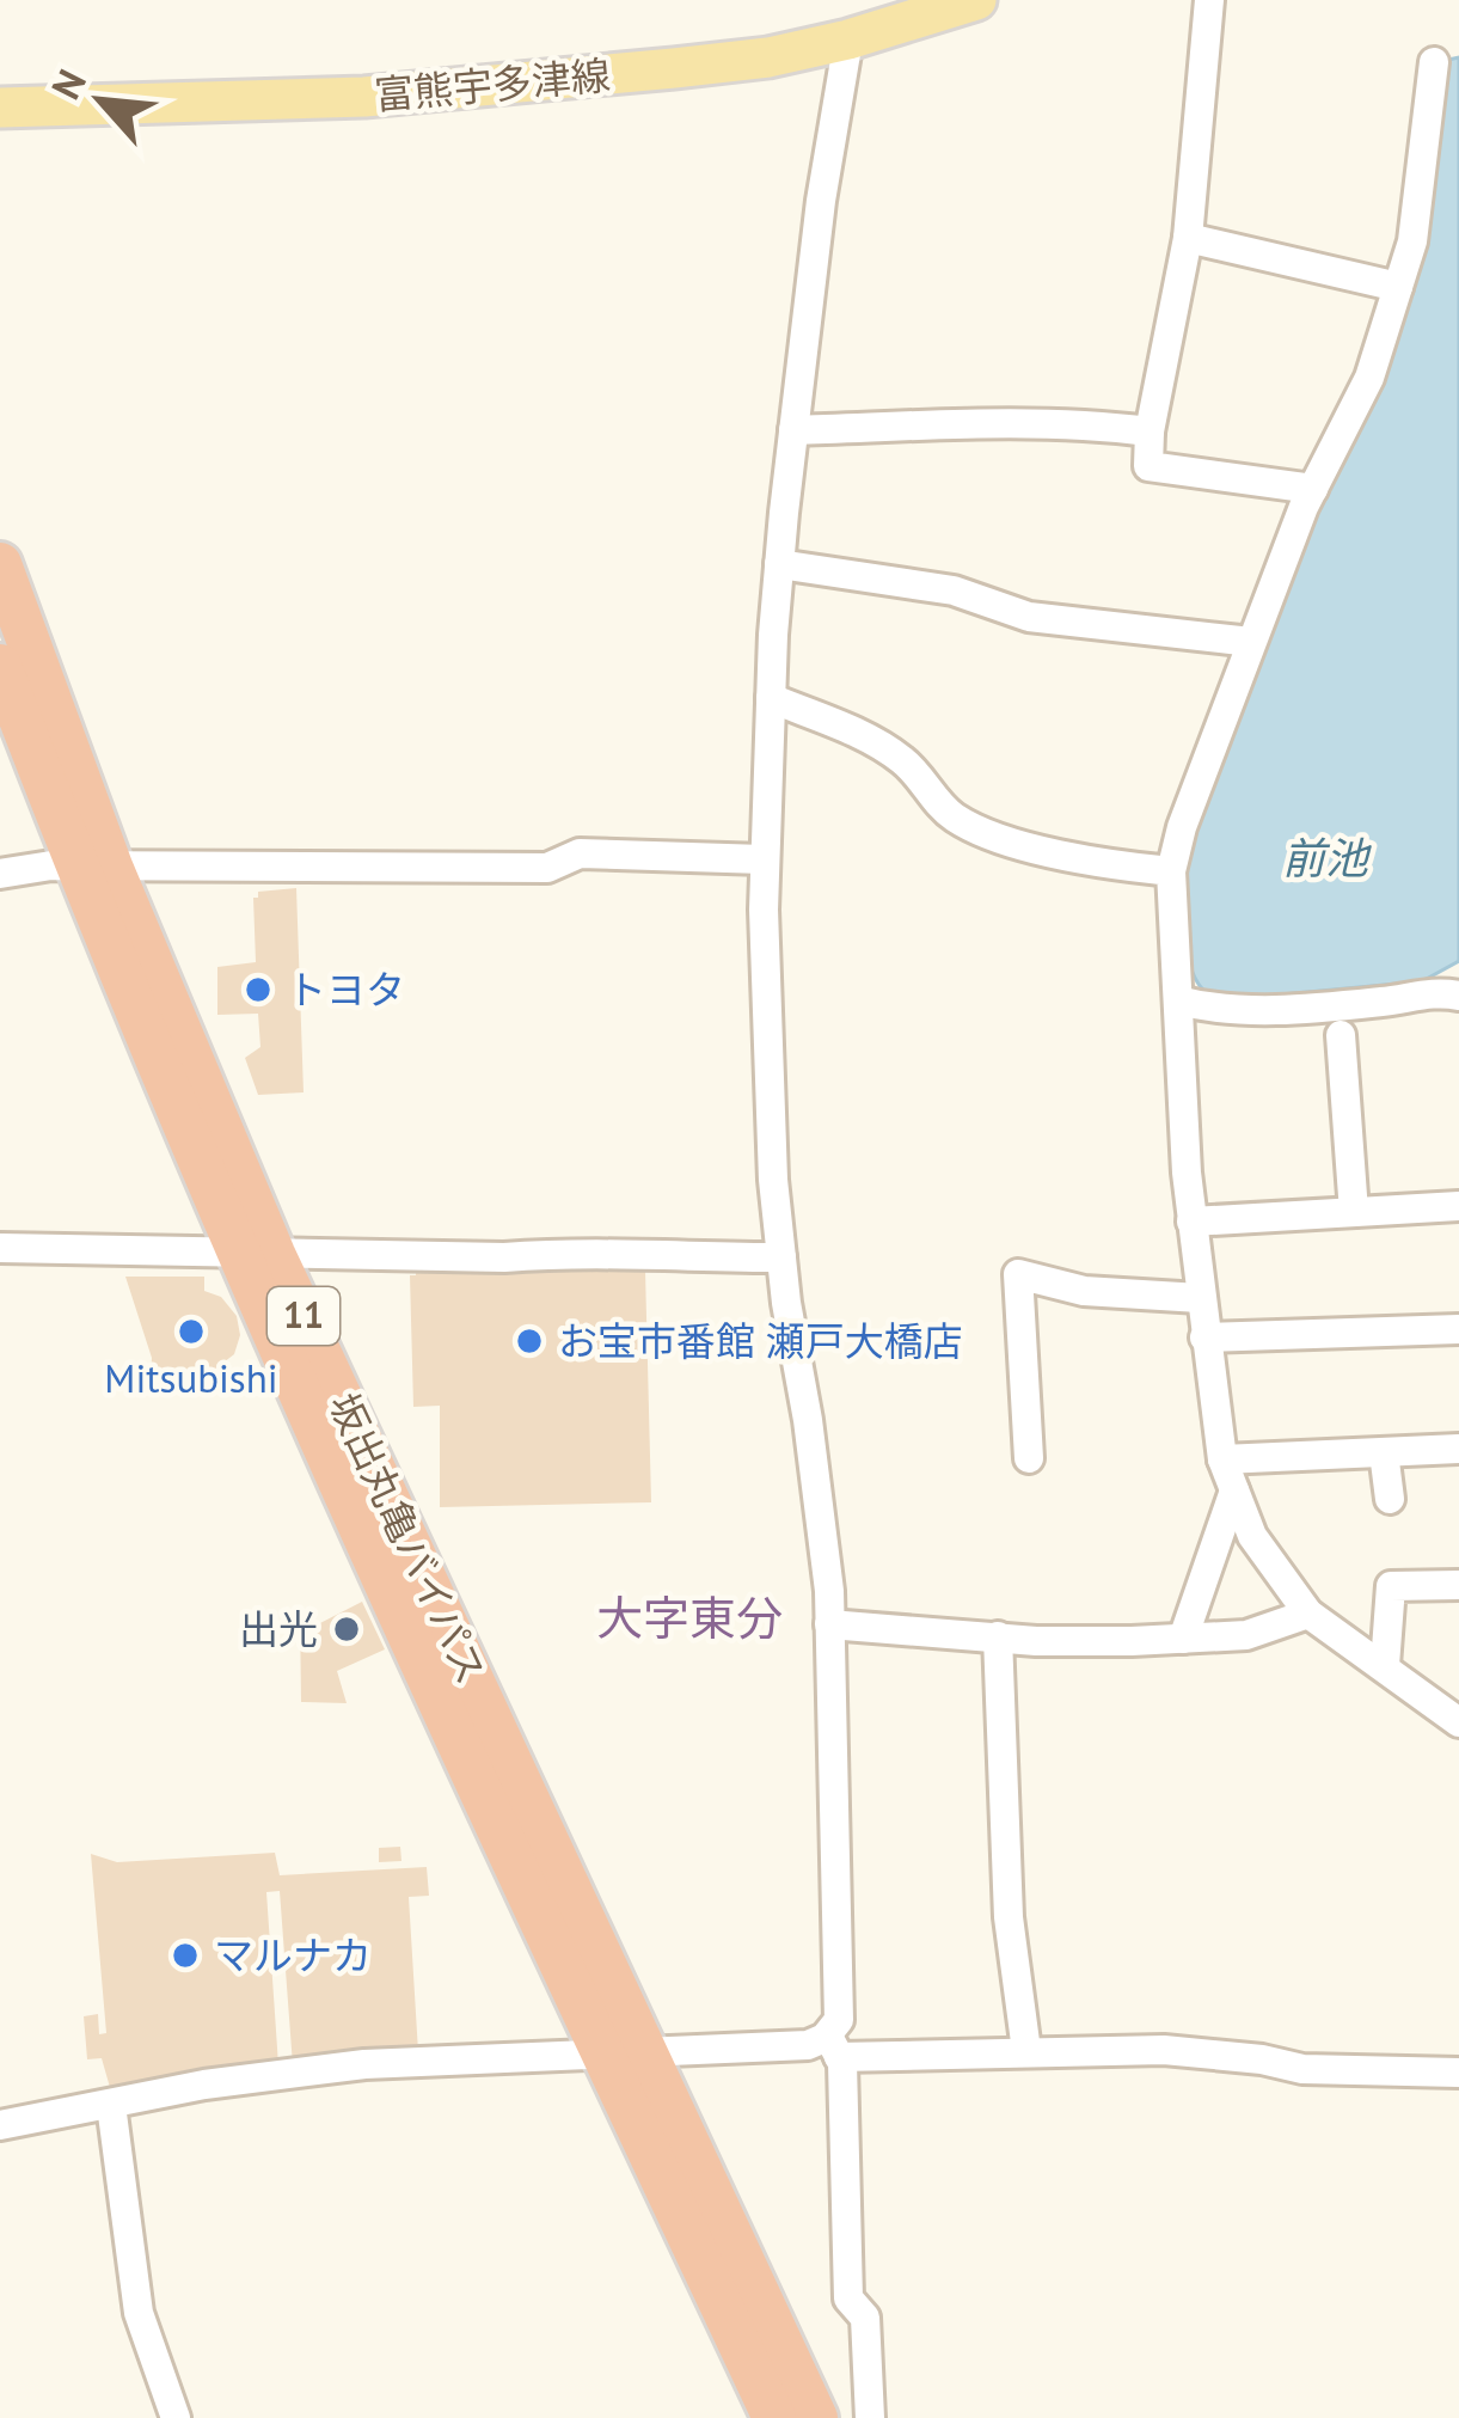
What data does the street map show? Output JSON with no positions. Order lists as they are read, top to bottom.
{
  "streets": {
    "highway": ["11", "坂出丸亀バイパス"],
    "main road": ["富熊宇多津線"]
  },
  "districts": ["大字東分"],
  "water": ["前池"],
  "places": [
    "トヨタ",
    "Mitsubishi",
    "お宝市番館 瀬戸大橋店",
    "出光",
    "マルナカ"
  ],
  "north": "top left"
}
